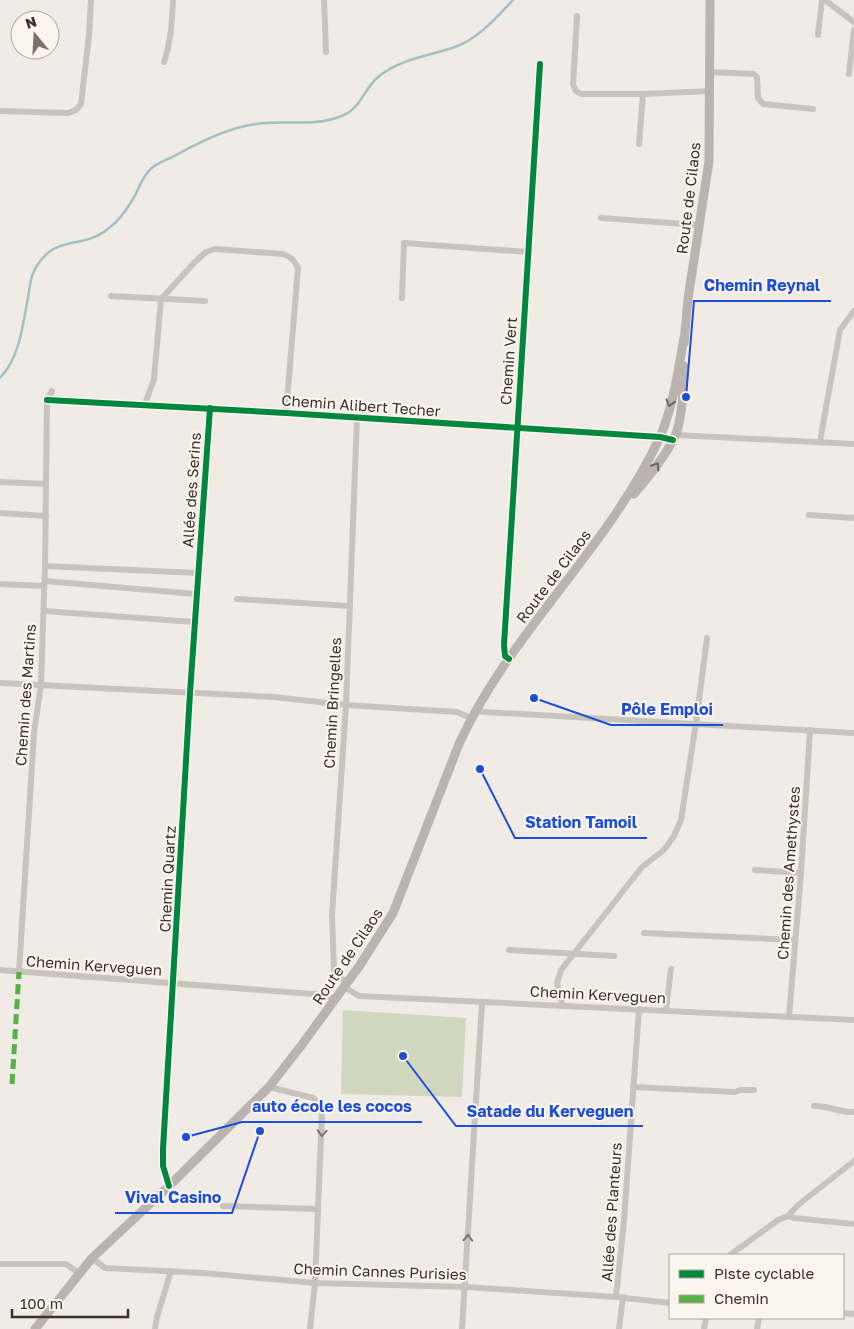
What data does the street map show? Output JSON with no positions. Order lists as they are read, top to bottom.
{
  "streets": {
    "main road": ["Route de Cilaos"],
    "street": [
      "Chemin Vert",
      "Chemin Alibert Techer",
      "Allée des Serins",
      "Chemin des Martins",
      "Chemin Bringelles",
      "Chemin des Amethystes",
      "Chemin Quartz",
      "Chemin Kerveguen",
      "Allée des Planteurs",
      "Chemin Cannes Purisies"
    ]
  },
  "crossings": [
    ["Route de Cilaos", "Chemin Vert"],
    ["Route de Cilaos", "Chemin Alibert Techer"],
    ["Route de Cilaos", "Chemin Bringelles"],
    ["Route de Cilaos", "Chemin Quartz"],
    ["Route de Cilaos", "Chemin Kerveguen"],
    ["Route de Cilaos", "Chemin Cannes Purisies"],
    ["Chemin Vert", "Chemin Alibert Techer"],
    ["Chemin Alibert Techer", "Allée des Serins"],
    ["Chemin Alibert Techer", "Chemin des Martins"],
    ["Chemin Alibert Techer", "Chemin Bringelles"],
    ["Allée des Serins", "Chemin Quartz"],
    ["Chemin des Martins", "Chemin Kerveguen"],
    ["Chemin Bringelles", "Chemin Kerveguen"],
    ["Chemin des Amethystes", "Chemin Kerveguen"],
    ["Chemin Quartz", "Chemin Kerveguen"],
    ["Chemin Kerveguen", "Allée des Planteurs"],
    ["Allée des Planteurs", "Chemin Cannes Purisies"]
  ],
  "places": [
    "Chemin Reynal",
    "Pôle Emploi",
    "Station Tamoil",
    "Satade du Kerveguen",
    "Vival Casino",
    "auto école les cocos"
  ],
  "legend": ["Piste cyclable", "Chemin"],
  "scale_bar": "100 m",
  "north": "top"
}
